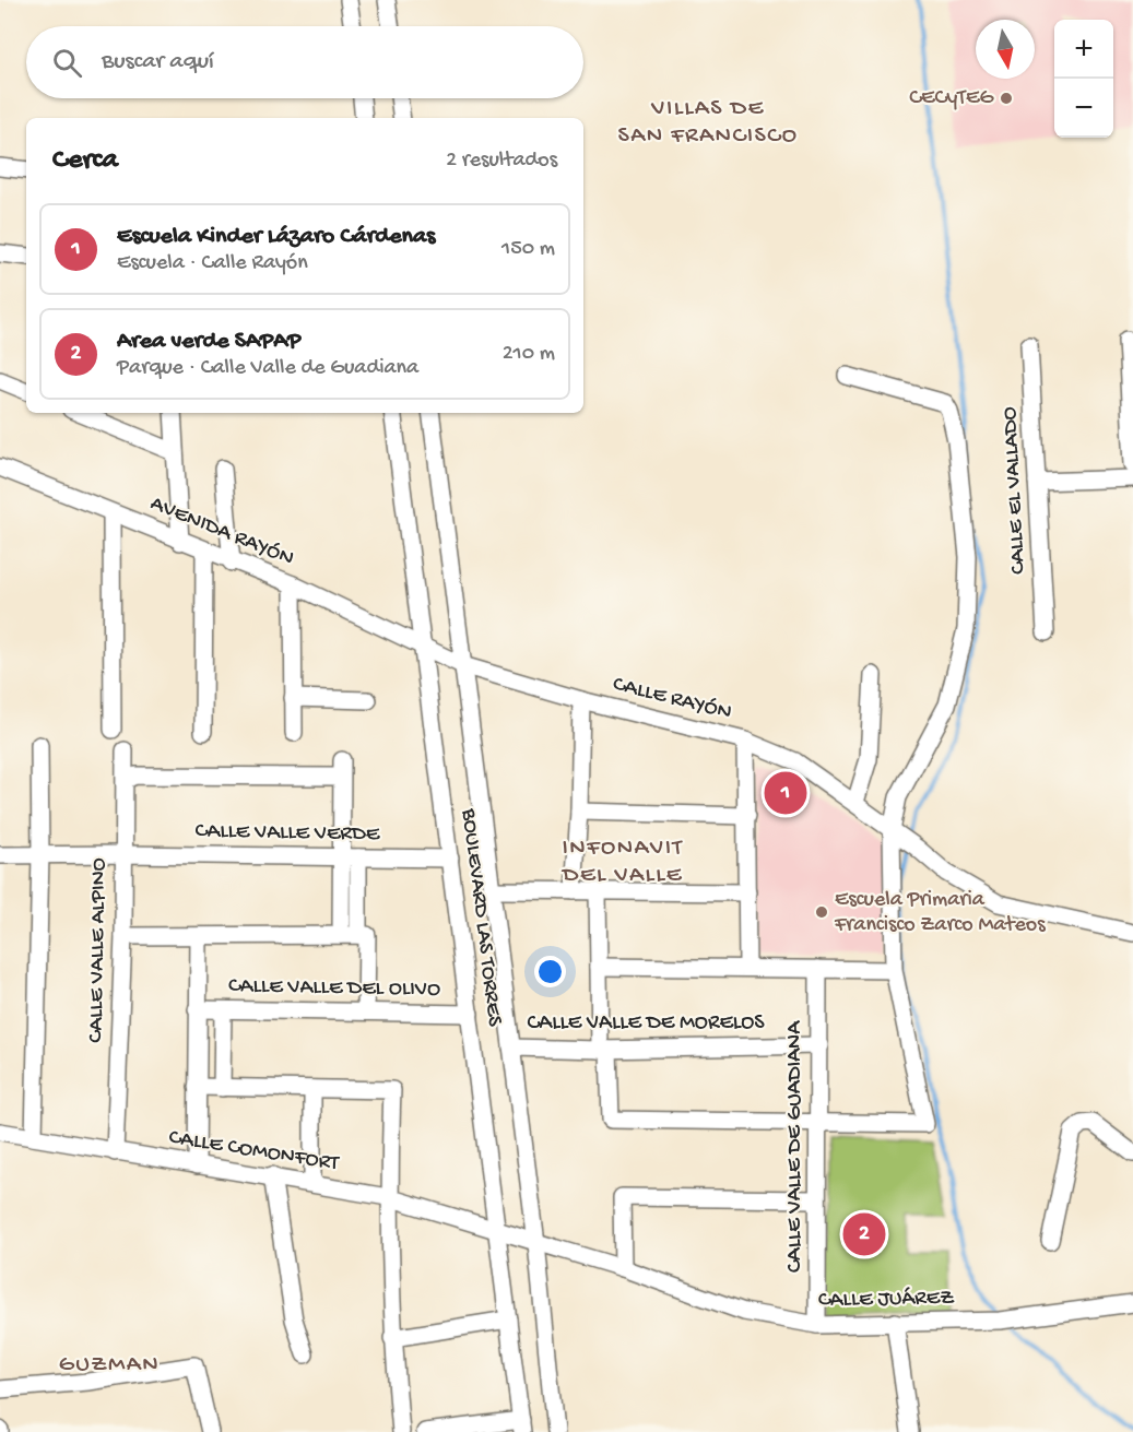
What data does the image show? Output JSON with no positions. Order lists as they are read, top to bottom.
{
  "streets": {
    "street": [
      "CALLE EL VALLADO",
      "AVENIDA RAYÓN",
      "CALLE RAYÓN",
      "CALLE VALLE VERDE",
      "BOULEVARD LAS TORRES",
      "CALLE VALLE ALPINO",
      "CALLE VALLE DEL OLIVO",
      "CALLE VALLE DE MORELOS",
      "CALLE VALLE DE GUADIANA",
      "CALLE COMONFORT",
      "CALLE JUÁREZ"
    ]
  },
  "crossings": [
    ["AVENIDA RAYÓN", "CALLE RAYÓN"],
    ["AVENIDA RAYÓN", "BOULEVARD LAS TORRES"],
    ["CALLE RAYÓN", "BOULEVARD LAS TORRES"],
    ["CALLE VALLE VERDE", "BOULEVARD LAS TORRES"],
    ["CALLE VALLE VERDE", "CALLE VALLE ALPINO"],
    ["BOULEVARD LAS TORRES", "CALLE VALLE DEL OLIVO"],
    ["BOULEVARD LAS TORRES", "CALLE VALLE DE MORELOS"],
    ["BOULEVARD LAS TORRES", "CALLE COMONFORT"],
    ["BOULEVARD LAS TORRES", "CALLE JUÁREZ"],
    ["CALLE VALLE ALPINO", "CALLE COMONFORT"],
    ["CALLE VALLE DE MORELOS", "CALLE VALLE DE GUADIANA"],
    ["CALLE VALLE DE GUADIANA", "CALLE JUÁREZ"],
    ["CALLE COMONFORT", "CALLE JUÁREZ"]
  ],
  "districts": ["VILLAS DE SAN FRANCISCO", "INFONAVIT DEL VALLE", "GUZMAN"],
  "places": ["CECyTEG", "Escuela Primaria Francisco Zarco Mateos"],
  "north": "bottom",
  "page": {
    "map_buttons": ["+", "−"],
    "search": "Buscar aquí",
    "heading": ["Cerca", "2 resultados"],
    "list": [
      {
        "mark": "1",
        "name": "Escuela Kinder Lázaro Cárdenas",
        "note": "Escuela · Calle Rayón",
        "value": "150 m"
      },
      {
        "mark": "2",
        "name": "Area verde SAPAP",
        "note": "Parque · Calle Valle de Guadiana",
        "value": "210 m"
      }
    ],
    "pins": ["1", "2"]
  }
}
